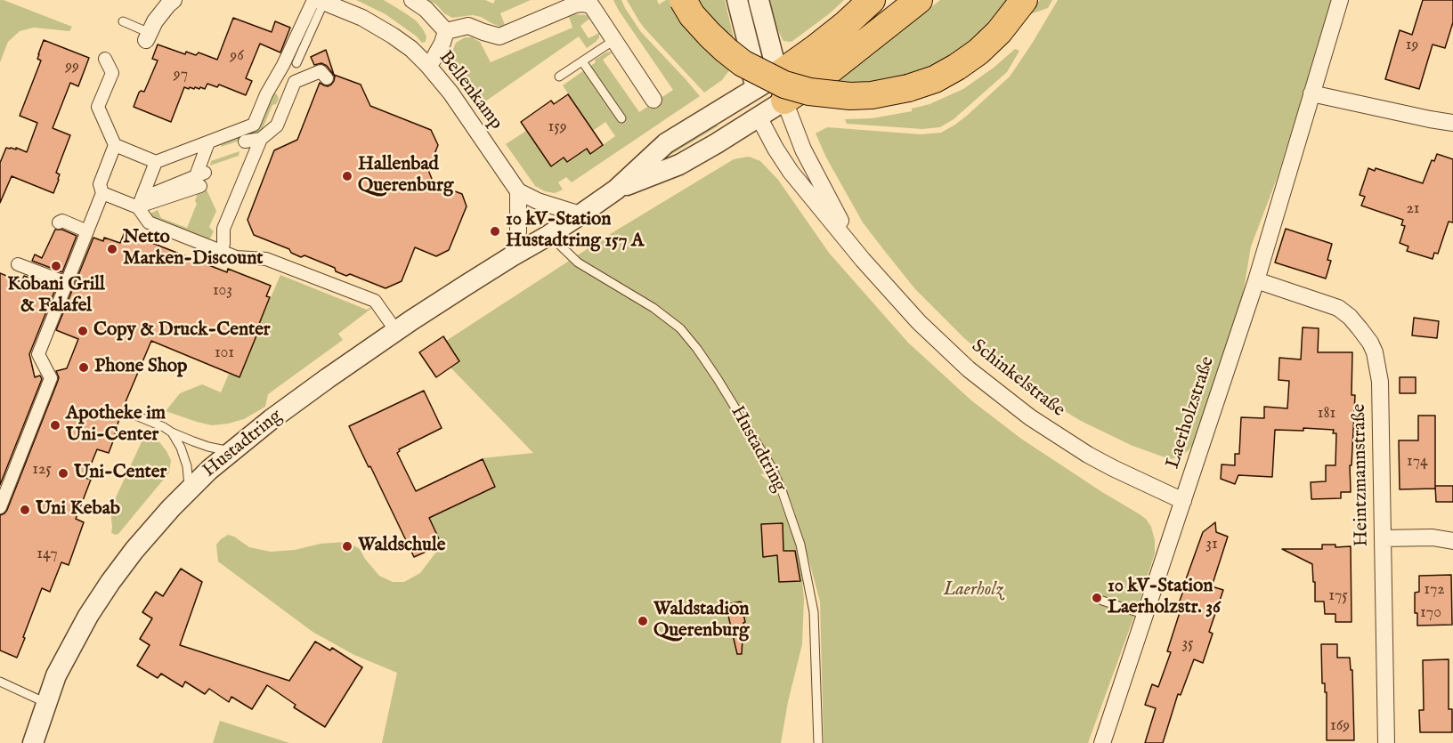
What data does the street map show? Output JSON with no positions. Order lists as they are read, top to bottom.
{
  "streets": {
    "street": [
      "Bellenkamp",
      "Schinkelstraße",
      "Laerholzstraße",
      "Hustadtring",
      "Heintzmannstraße"
    ]
  },
  "crossings": [
    ["Schinkelstraße", "Laerholzstraße"],
    ["Schinkelstraße", "Hustadtring"],
    ["Laerholzstraße", "Heintzmannstraße"]
  ],
  "parks": ["Laerholz"],
  "places": [
    "Hallenbad Querenburg",
    "10 kV-Station Hustadtring 157 A",
    "Netto Marken-Discount",
    "Kobani Grill & Falafel",
    "Copy & Druck-Center",
    "Phone Shop",
    "Apotheke im Uni-Center",
    "Uni-Center",
    "Uni Kebab",
    "Waldschule",
    "10 kV-Station Laerholzstr. 36",
    "Waldstadion Querenburg"
  ],
  "house_numbers": [
    "19",
    "96",
    "99",
    "97",
    "159",
    "21",
    "103",
    "101",
    "181",
    "174",
    "125",
    "31",
    "147",
    "172",
    "175",
    "170",
    "35",
    "169"
  ]
}
